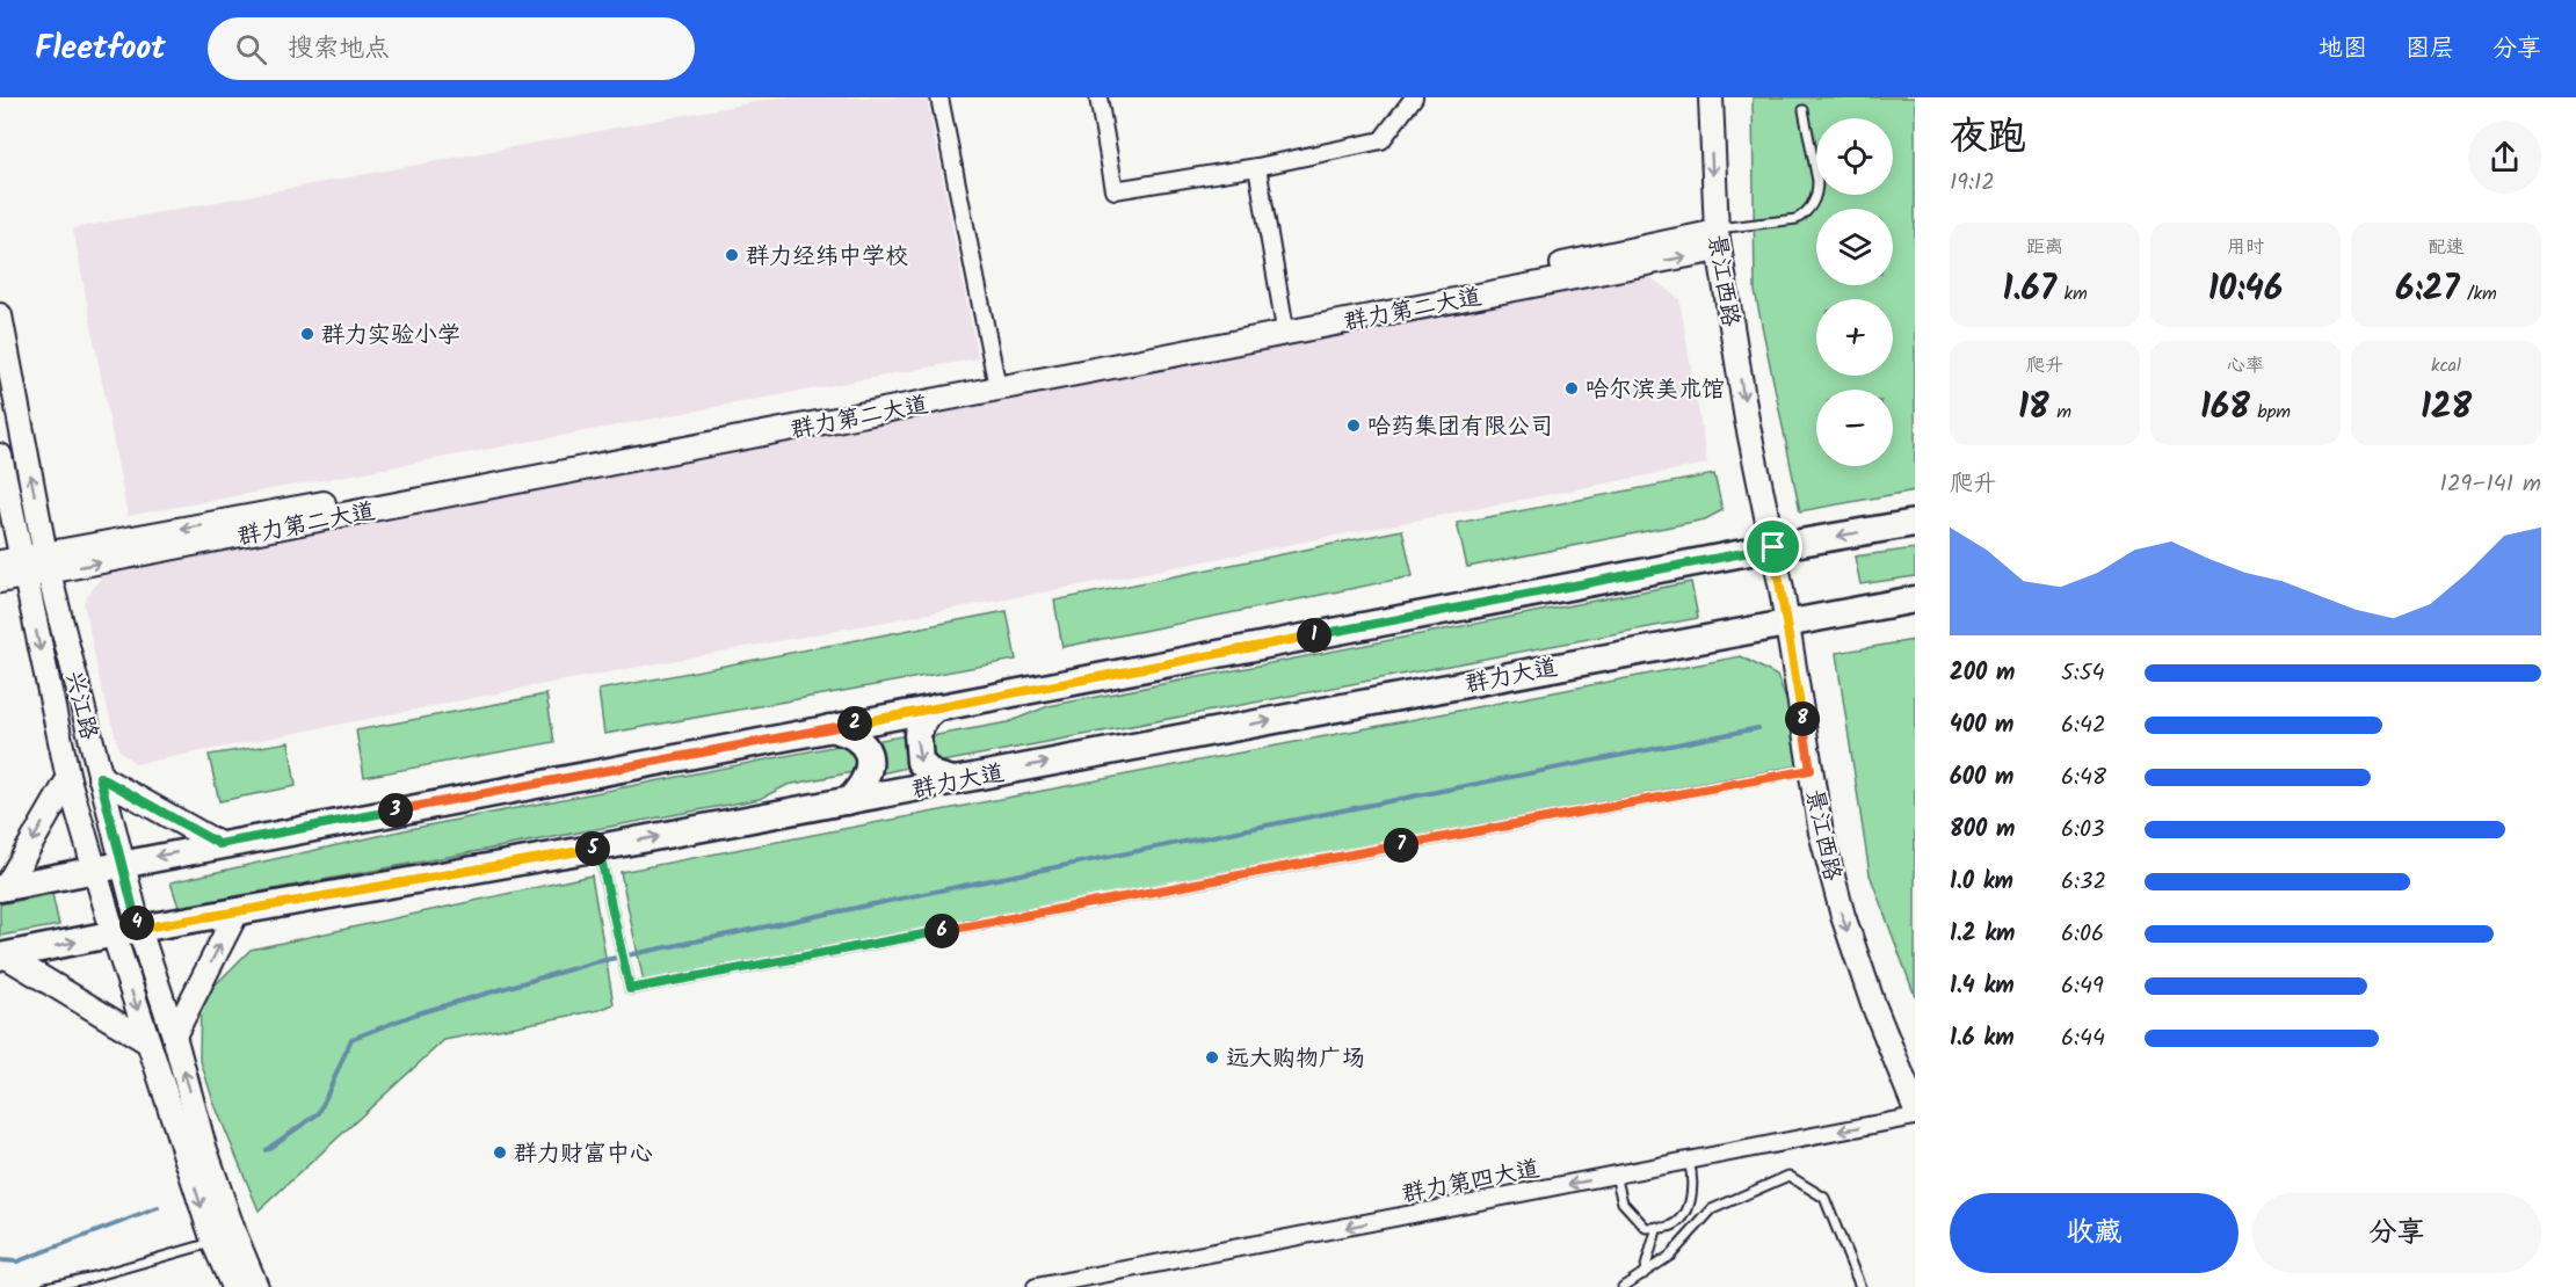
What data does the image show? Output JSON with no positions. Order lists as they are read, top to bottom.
{
  "streets": {
    "main road": [
      "景江西路",
      "群力第二大道",
      "群力大道",
      "兴江路"
    ],
    "street": ["群力第四大道"]
  },
  "crossings": [
    ["景江西路", "群力第二大道"],
    ["景江西路", "群力大道"],
    ["群力第二大道", "兴江路"],
    ["群力大道", "兴江路"]
  ],
  "one_way": ["景江西路", "群力第四大道"],
  "places": [
    "群力经纬中学校",
    "群力实验小学",
    "哈尔滨美术馆",
    "哈药集团有限公司",
    "远大购物广场",
    "群力财富中心"
  ],
  "page": {
    "header": "Fleetfoot",
    "search": "搜索地点",
    "nav": ["地图", "图层", "分享"],
    "heading": ["夜跑", "19:12"],
    "map_buttons": ["+", "−"],
    "stats": [
      ["距离", "1.67 km"],
      ["用时", "10:46"],
      ["配速", "6:27 /km"],
      ["爬升", "18 m"],
      ["心率", "168 bpm"],
      ["kcal", "128"]
    ],
    "chart": ["爬升", "129–141 m"],
    "pins": [
      "1",
      "8",
      "2",
      "3",
      "7",
      "5",
      "4",
      "6"
    ],
    "list": [
      {
        "name": "200 m",
        "note": "5:54"
      },
      {
        "name": "400 m",
        "note": "6:42"
      },
      {
        "name": "600 m",
        "note": "6:48"
      },
      {
        "name": "800 m",
        "note": "6:03"
      },
      {
        "name": "1.0 km",
        "note": "6:32"
      },
      {
        "name": "1.2 km",
        "note": "6:06"
      },
      {
        "name": "1.4 km",
        "note": "6:49"
      },
      {
        "name": "1.6 km",
        "note": "6:44"
      }
    ],
    "buttons": ["收藏", "分享"]
  }
}
